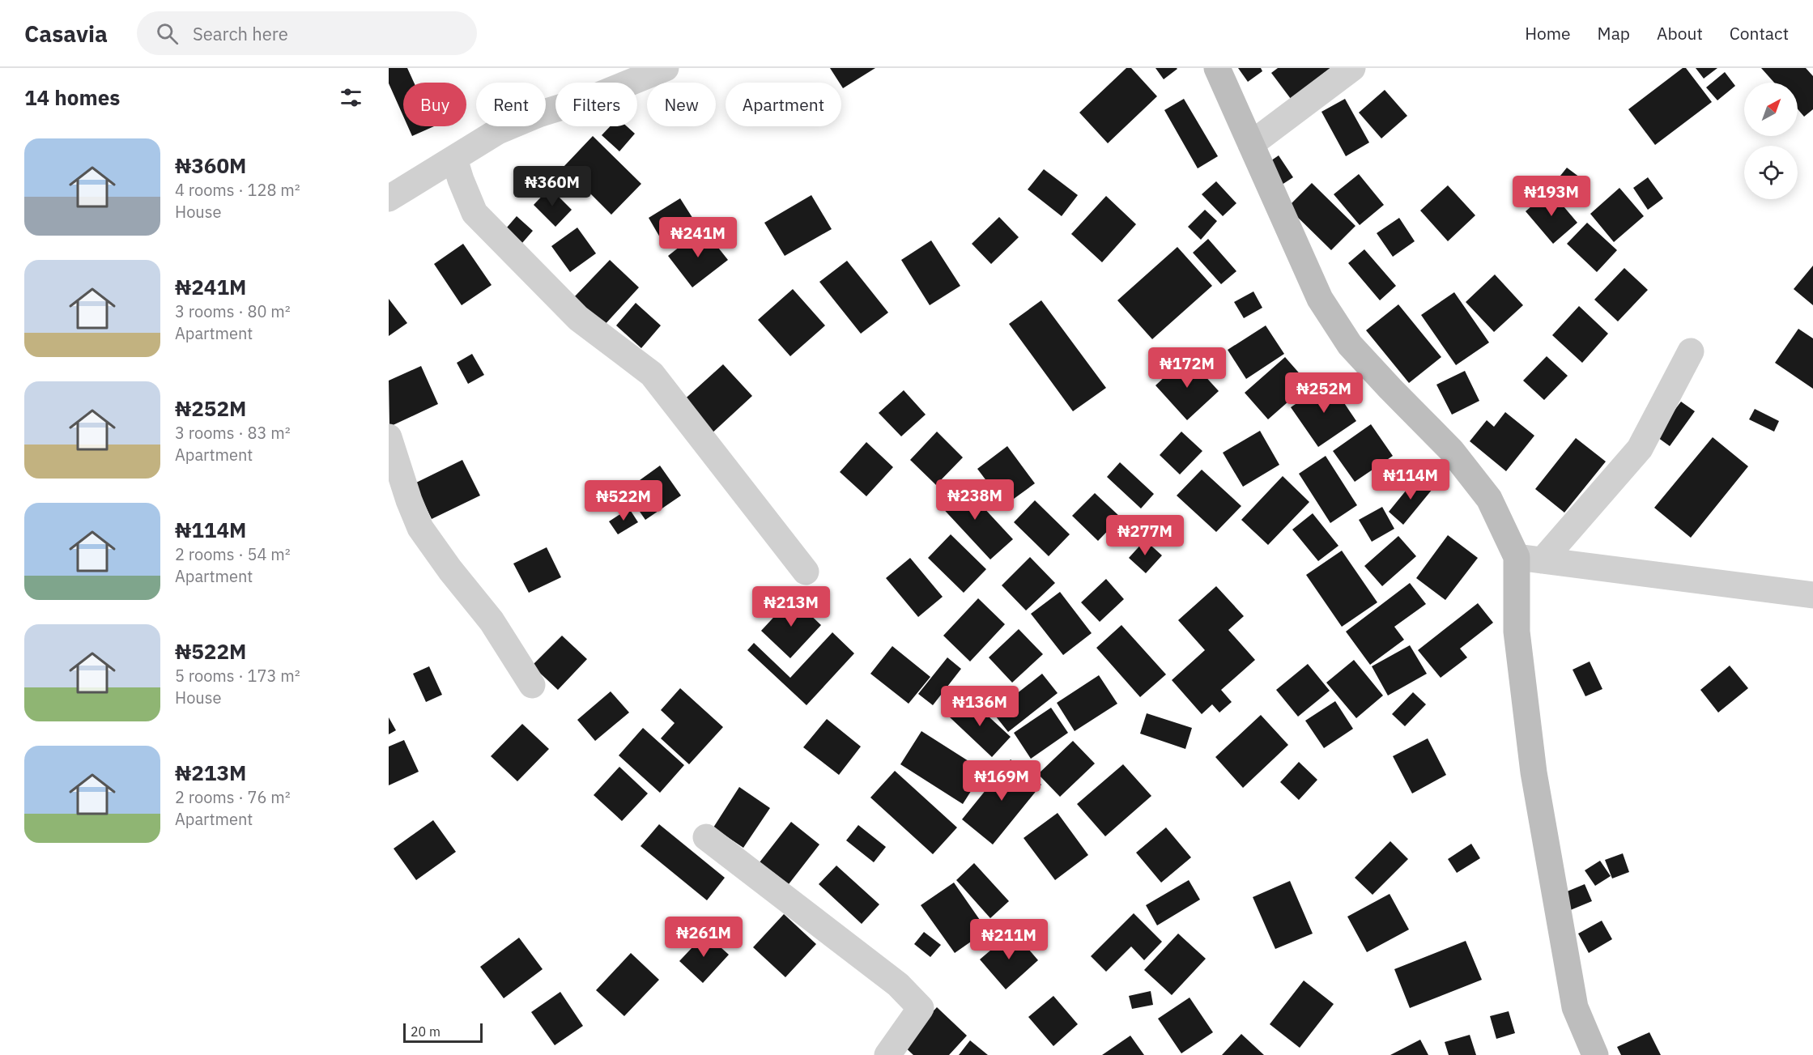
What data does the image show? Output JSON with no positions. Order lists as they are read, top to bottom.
{
  "scale_bar": "20 m",
  "north": "top right",
  "page": {
    "header": "Casavia",
    "search": "Search here",
    "nav": [
      "Home",
      "Map",
      "About",
      "Contact"
    ],
    "heading": "14 homes",
    "chip": [
      "Buy",
      "Rent",
      "Filters",
      "New",
      "Apartment"
    ],
    "list": [
      {
        "name": "₦360M",
        "note": "4 rooms · 128 m² · House"
      },
      {
        "name": "₦241M",
        "note": "3 rooms · 80 m² · Apartment"
      },
      {
        "name": "₦252M",
        "note": "3 rooms · 83 m² · Apartment"
      },
      {
        "name": "₦114M",
        "note": "2 rooms · 54 m² · Apartment"
      },
      {
        "name": "₦522M",
        "note": "5 rooms · 173 m² · House"
      },
      {
        "name": "₦213M",
        "note": "2 rooms · 76 m² · Apartment"
      }
    ],
    "price": [
      "₦360M",
      "₦193M",
      "₦241M",
      "₦172M",
      "₦252M",
      "₦114M",
      "₦238M",
      "₦522M",
      "₦277M",
      "₦213M",
      "₦136M",
      "₦169M",
      "₦261M",
      "₦211M"
    ],
    "scale": "20 m"
  }
}
